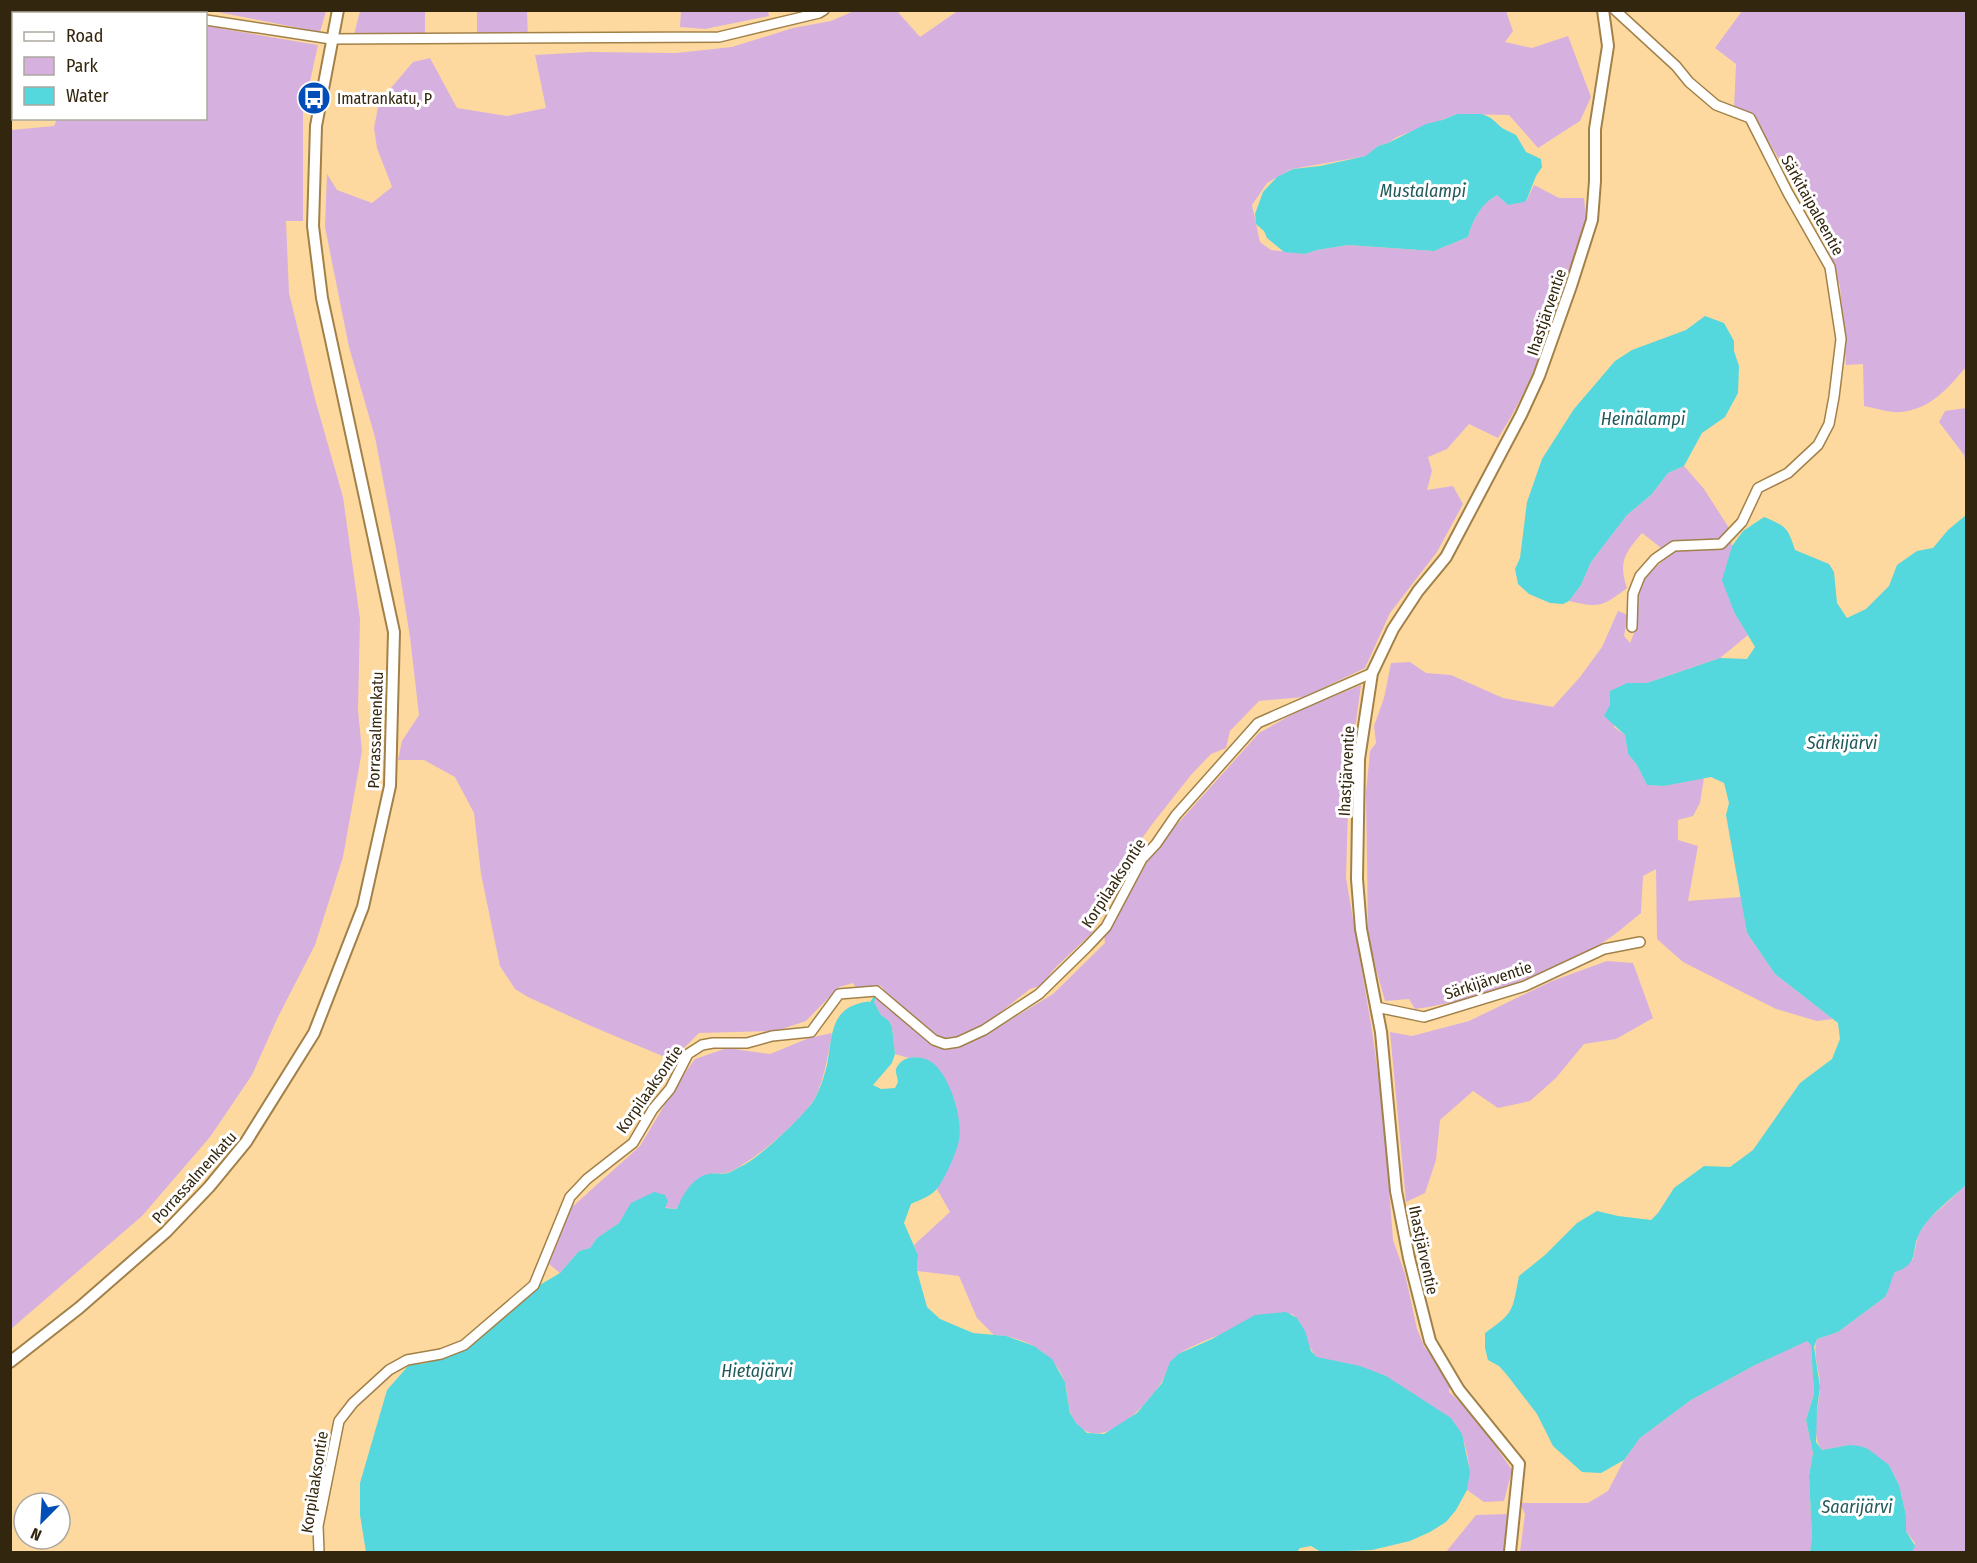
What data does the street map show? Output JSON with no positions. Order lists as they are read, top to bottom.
{
  "streets": {
    "street": [
      "Särkitaipaleentie",
      "Ihastjärventie",
      "Porrassalmenkatu",
      "Korpilaaksontie",
      "Särkijärventie"
    ]
  },
  "crossings": [
    ["Ihastjärventie", "Korpilaaksontie"],
    ["Ihastjärventie", "Särkijärventie"]
  ],
  "water": [
    "Mustalampi",
    "Heinälampi",
    "Särkijärvi",
    "Hietajärvi",
    "Saarijärvi"
  ],
  "places": {
    "bus stop": ["Imatrankatu, P"]
  },
  "legend": ["Road", "Park", "Water"],
  "north": "bottom left"
}
